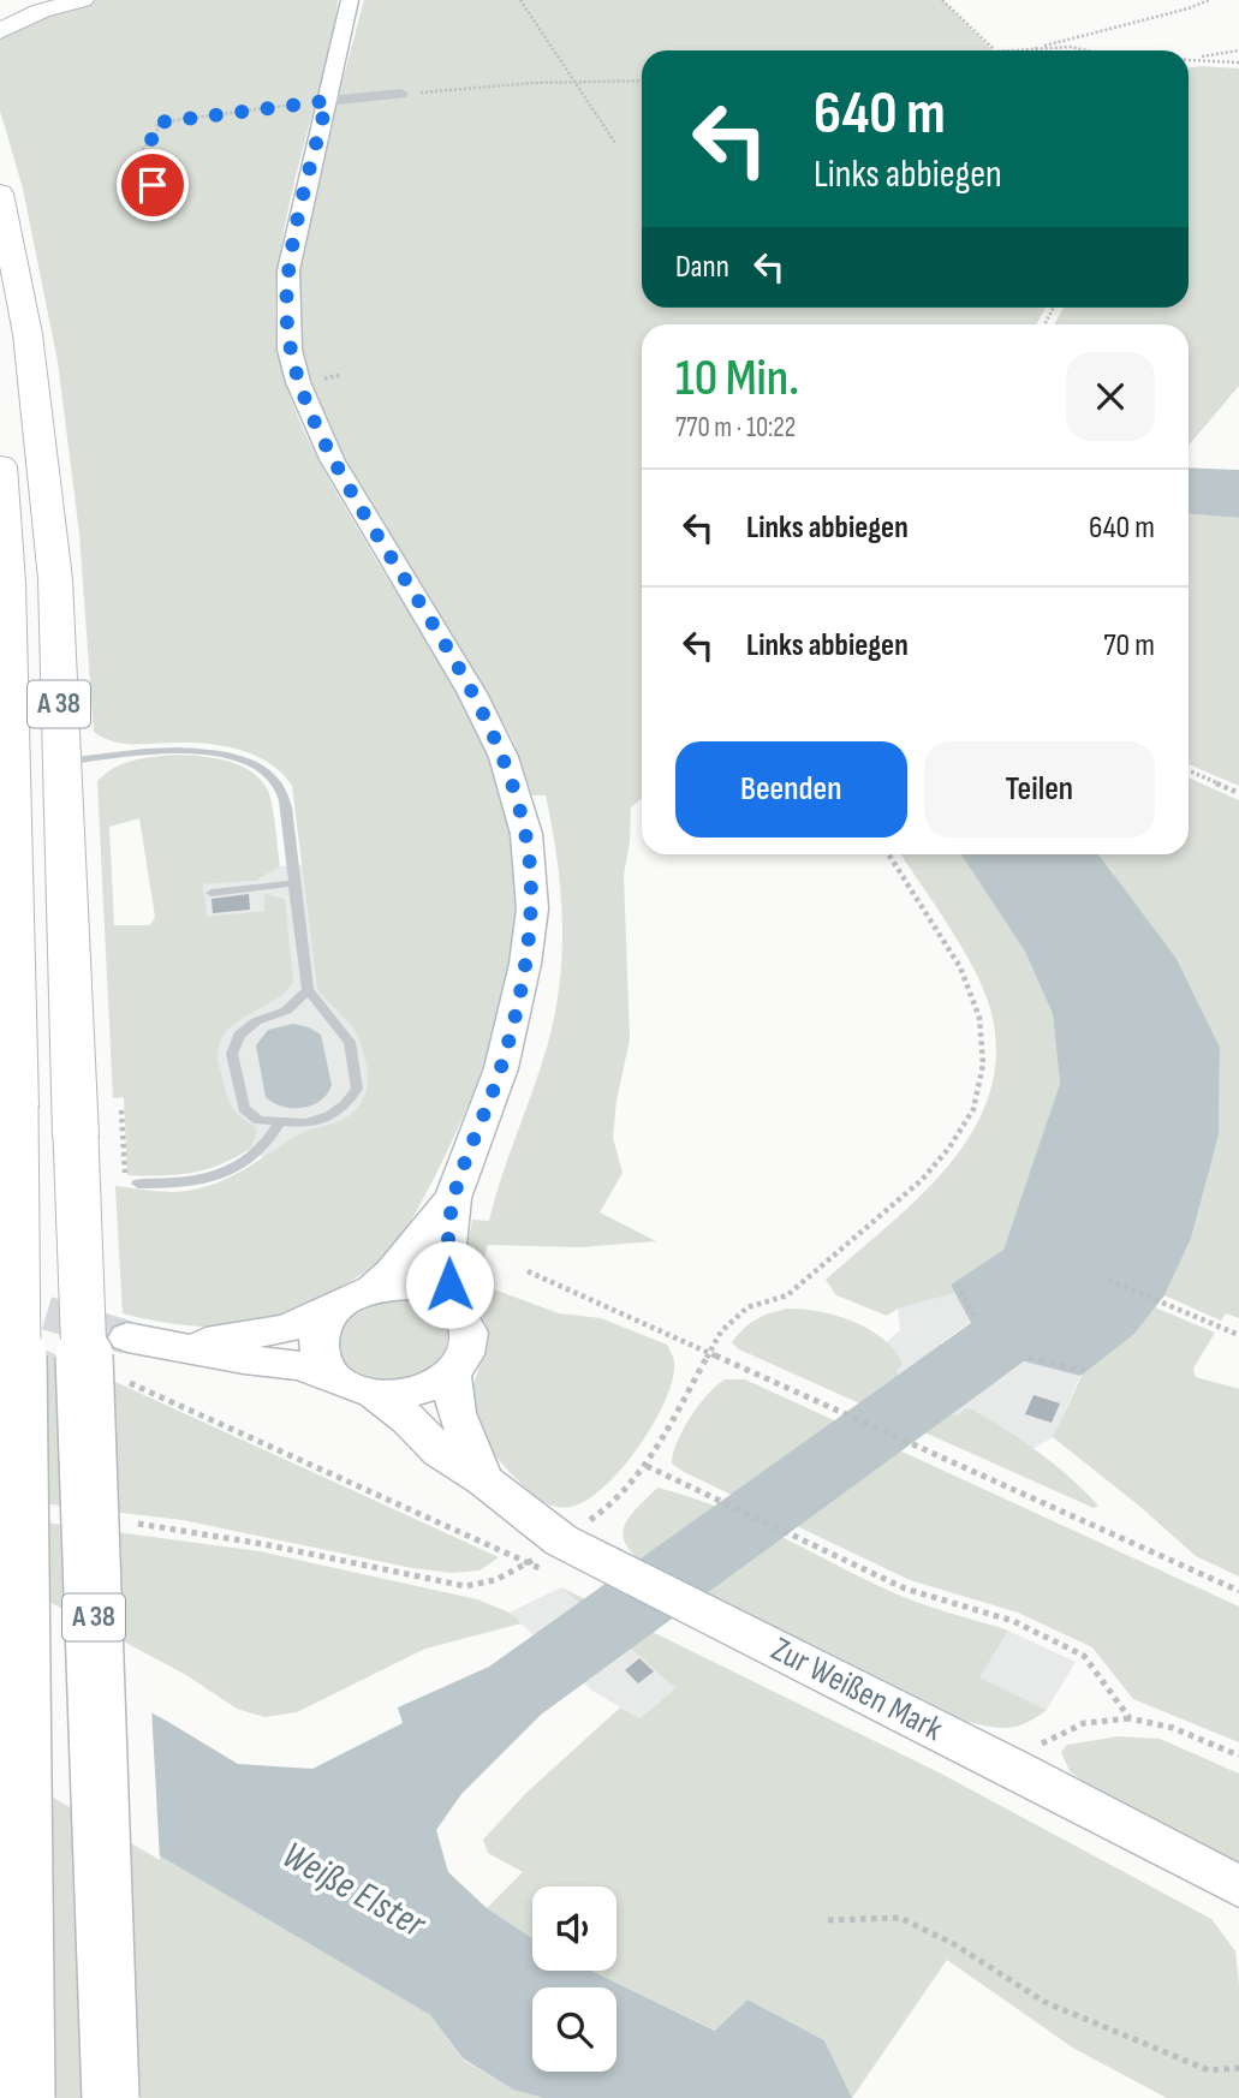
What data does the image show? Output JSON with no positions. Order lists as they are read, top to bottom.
{
  "streets": {
    "highway": ["A 38"],
    "main road": ["Zur Weißen Mark"]
  },
  "water": ["Weiße Elster"],
  "page": {
    "turn": ["640 m", "Links abbiegen"],
    "then": "Dann",
    "heading": ["10 Min.", "770 m · 10:22"],
    "list": [
      {
        "name": "Links abbiegen",
        "value": "640 m"
      },
      {
        "name": "Links abbiegen",
        "value": "70 m"
      }
    ],
    "buttons": ["Beenden", "Teilen"]
  }
}
